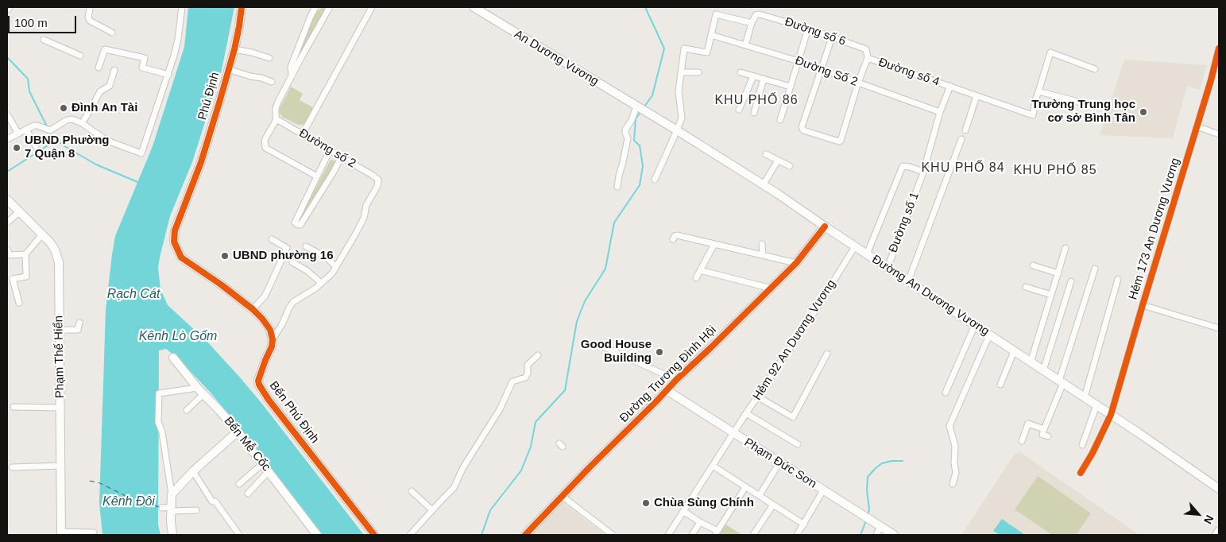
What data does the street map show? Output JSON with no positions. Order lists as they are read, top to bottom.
{
  "streets": {
    "street": [
      "Đường số 6",
      "An Dương Vương",
      "Đường Số 2",
      "Đường số 4",
      "Phú Định",
      "Đường số 2",
      "Đường số 1",
      "Hẻm 173 An Dương Vương",
      "Đường An Dương Vương",
      "Hẻm 92 An Dương Vương",
      "Phạm Thế Hiển",
      "Đường Trương Đình Hội",
      "Bến Phú Định",
      "Bến Mễ Cốc",
      "Phạm Đức Sơn"
    ]
  },
  "crossings": [
    ["Đường số 6", "Đường số 4"],
    ["An Dương Vương", "Đường An Dương Vương"],
    ["Đường Số 2", "Đường số 1"],
    ["Đường số 4", "Đường số 1"],
    ["Đường số 1", "Đường An Dương Vương"],
    ["Hẻm 173 An Dương Vương", "Đường An Dương Vương"],
    ["Đường An Dương Vương", "Hẻm 92 An Dương Vương"],
    ["Đường An Dương Vương", "Đường Trương Đình Hội"],
    ["Hẻm 92 An Dương Vương", "Phạm Đức Sơn"],
    ["Đường Trương Đình Hội", "Phạm Đức Sơn"]
  ],
  "districts": ["KHU PHỐ 86", "KHU PHỐ 84", "KHU PHỐ 85"],
  "water": ["Rạch Cát", "Kênh Lò Gốm", "Kênh Đôi"],
  "places": [
    "Đình An Tài",
    "Trường Trung học cơ sở Bình Tân",
    "UBND Phường 7 Quận 8",
    "UBND phường 16",
    "Good House Building",
    "Chùa Sùng Chính"
  ],
  "scale_bar": "100 m",
  "north": "bottom right"
}
